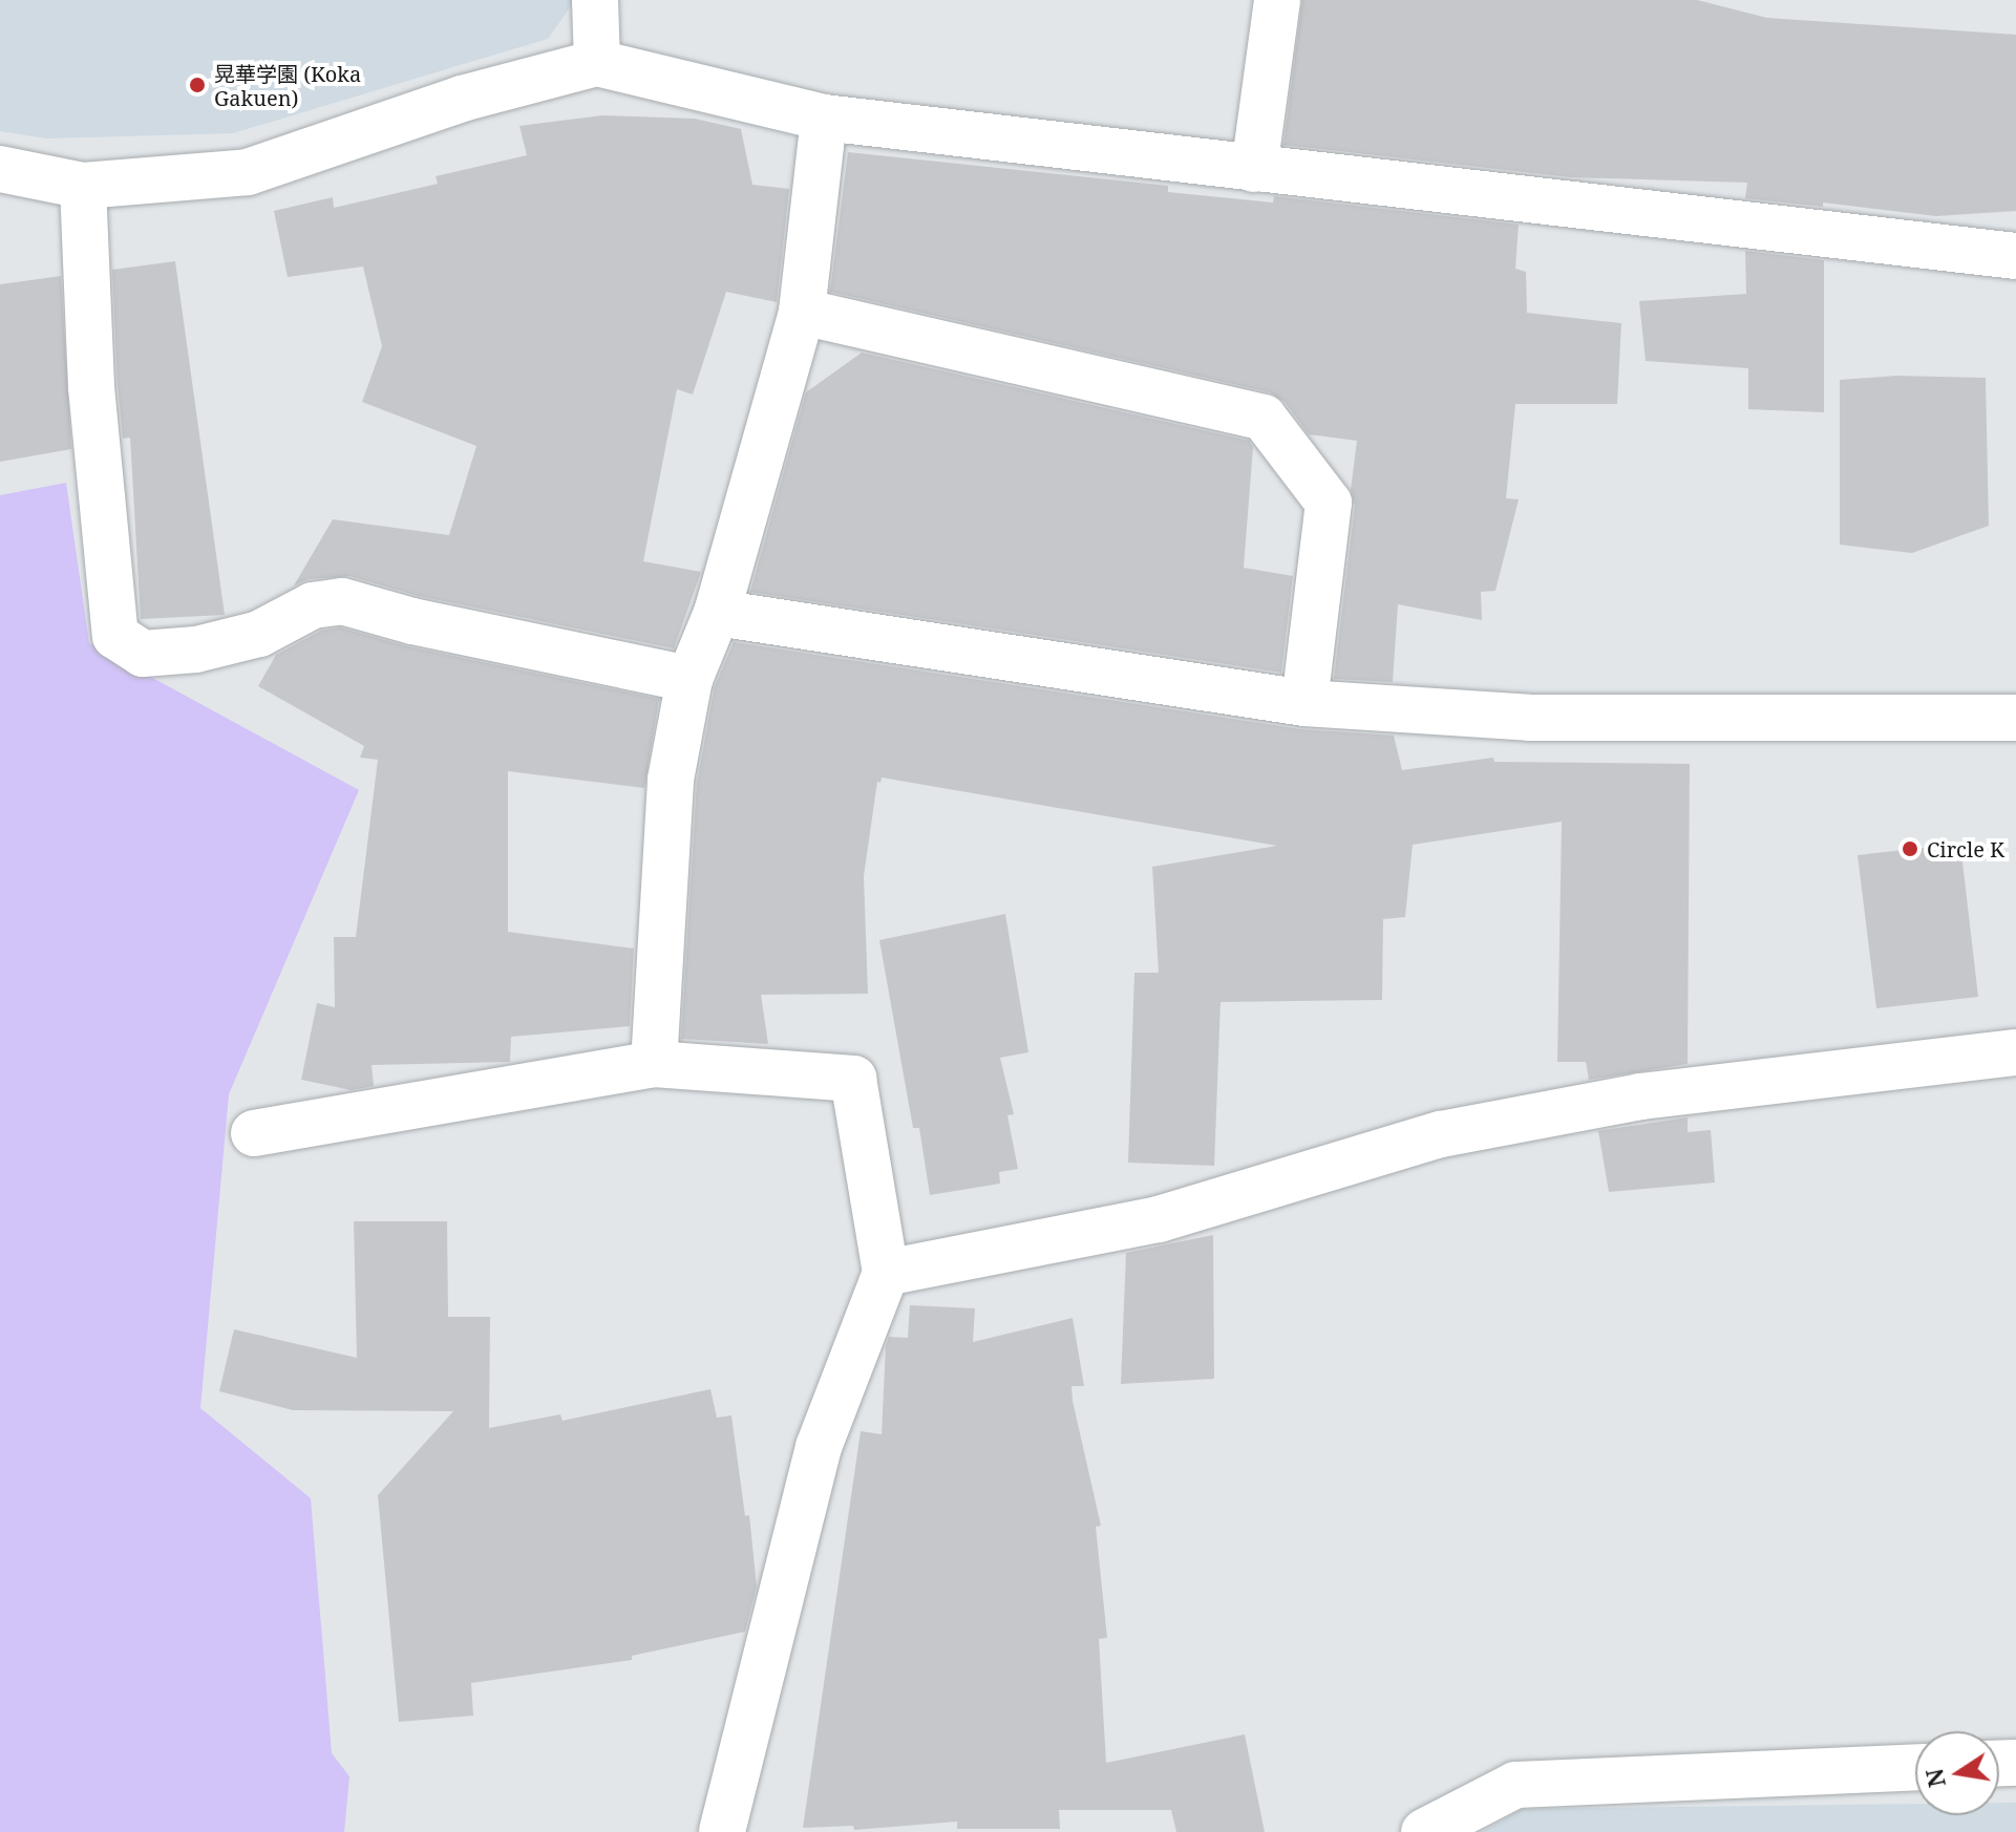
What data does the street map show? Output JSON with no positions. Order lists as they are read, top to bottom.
{
  "places": ["晃華学園 (Koka Gakuen)", "Circle K"],
  "north": "left"
}
